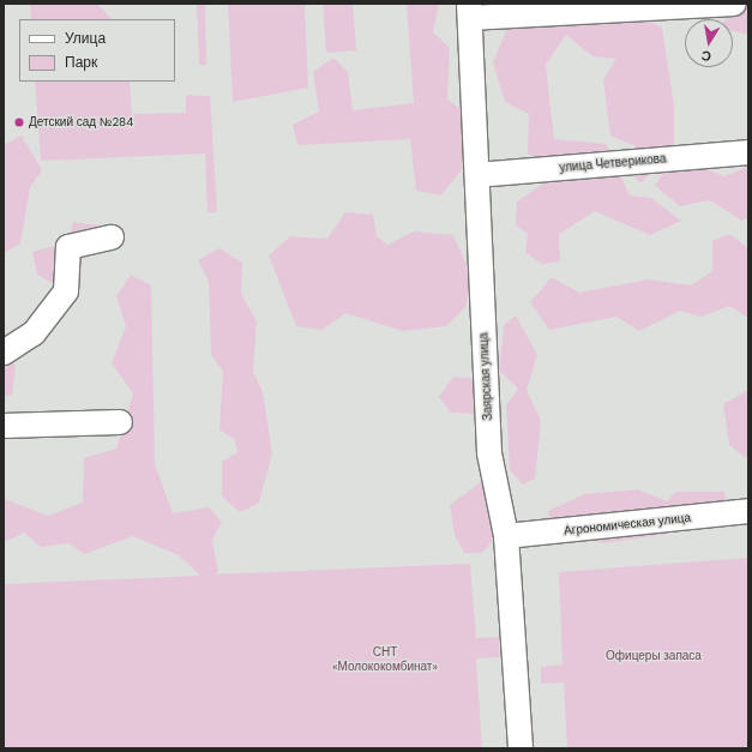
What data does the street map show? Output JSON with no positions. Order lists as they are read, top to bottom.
{
  "streets": {
    "street": ["улица Четверикова", "Заярская улица", "Агрономическая улица"]
  },
  "crossings": [
    ["улица Четверикова", "Заярская улица"],
    ["Заярская улица", "Агрономическая улица"]
  ],
  "parks": ["СНТ «Молококомбинат»", "Офицеры запаса"],
  "places": ["Детский сад №284"],
  "legend": ["Улица", "Парк"],
  "north": "bottom"
}
